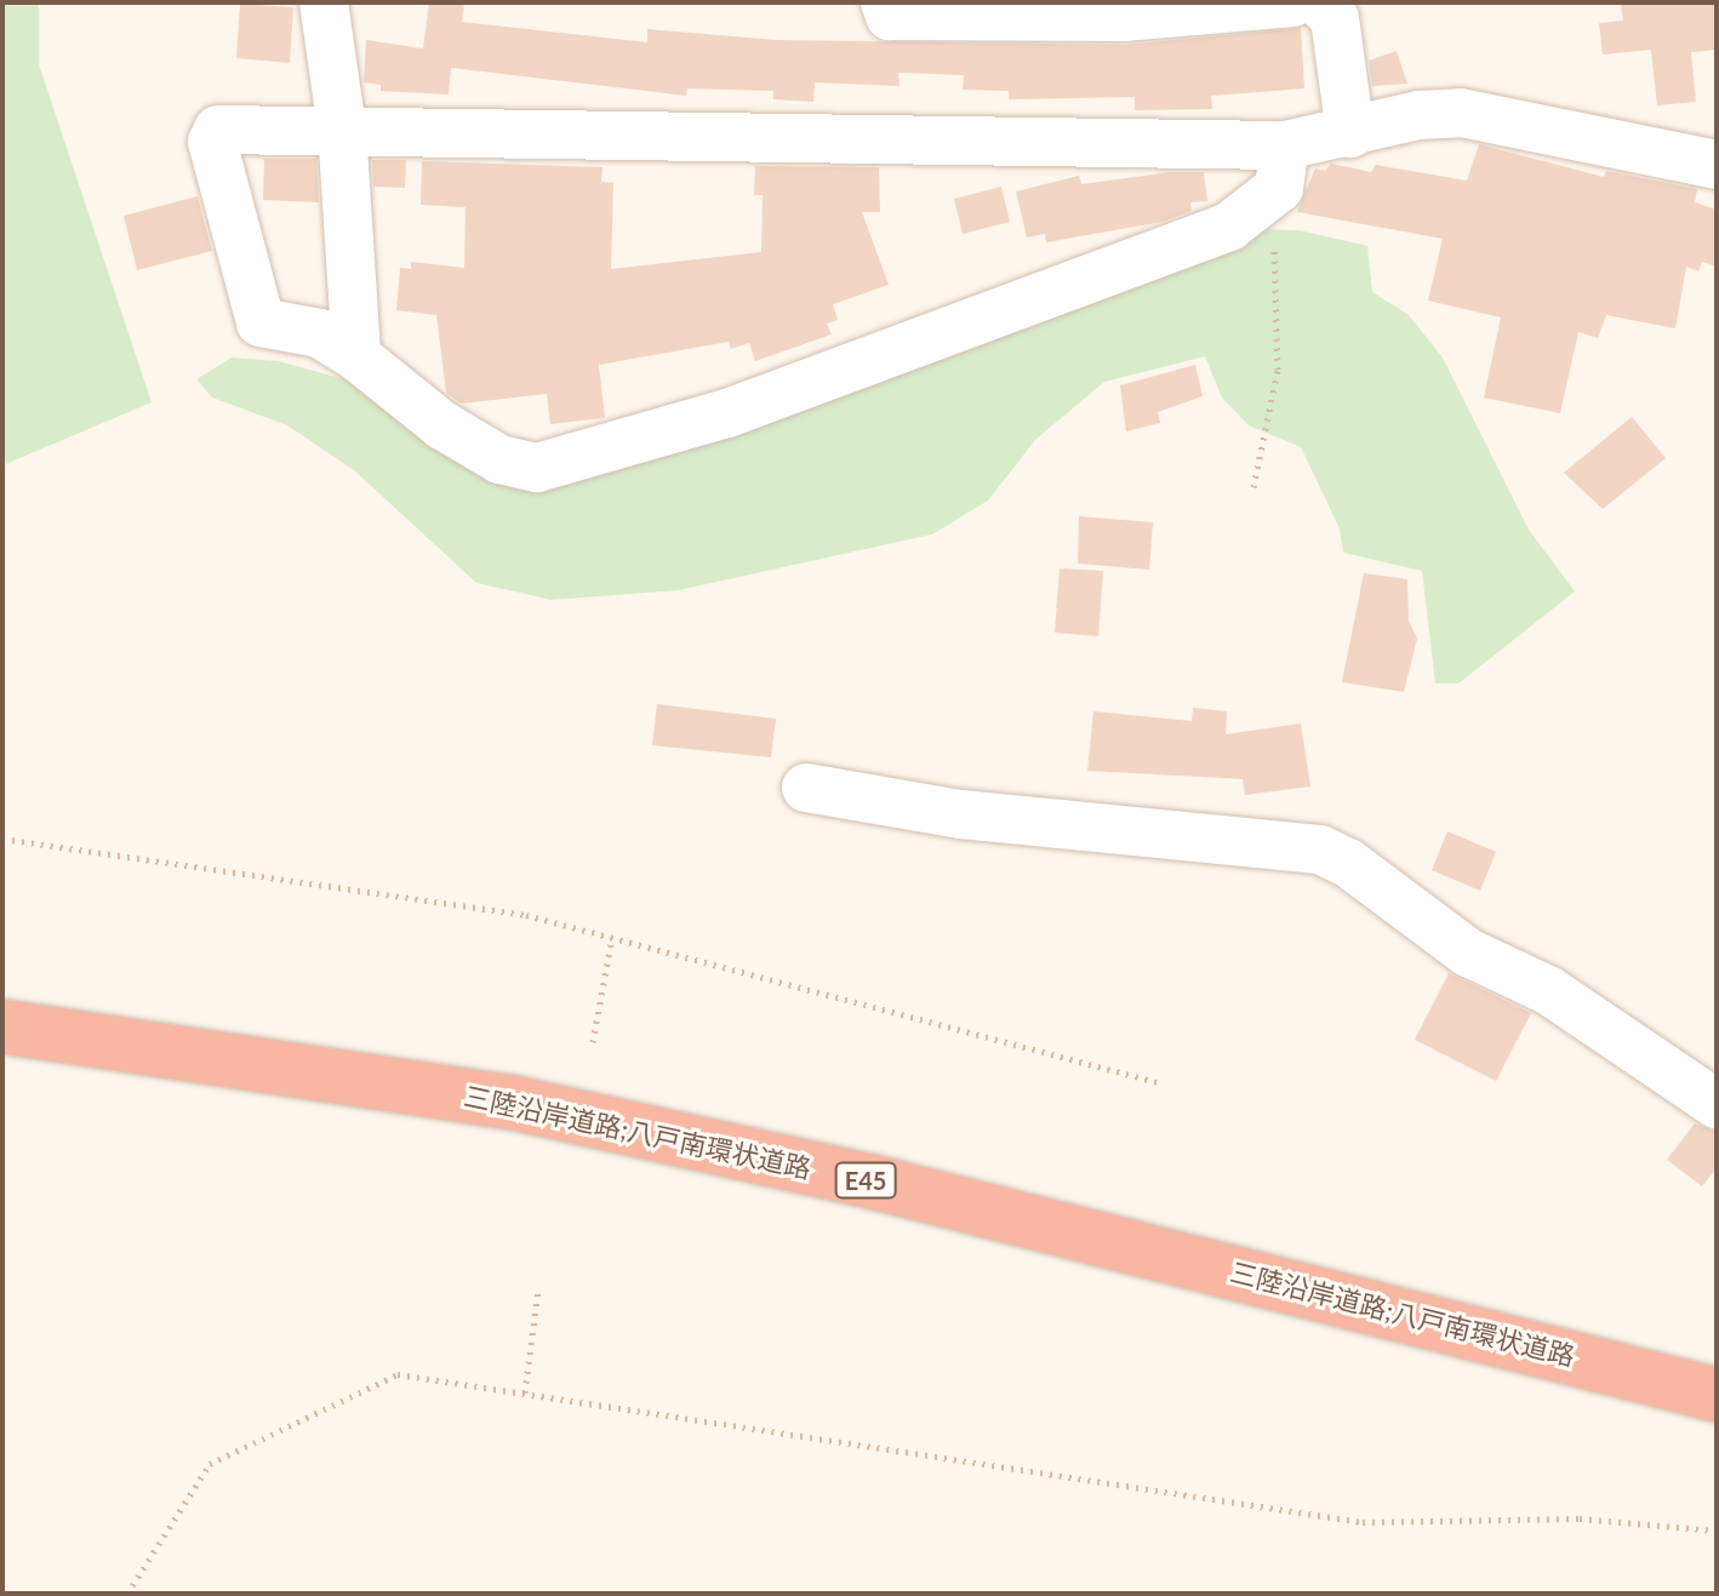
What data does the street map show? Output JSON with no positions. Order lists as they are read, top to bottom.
{
  "streets": {
    "highway": ["三陸沿岸道路;八戸南環状道路", "E45"]
  }
}
